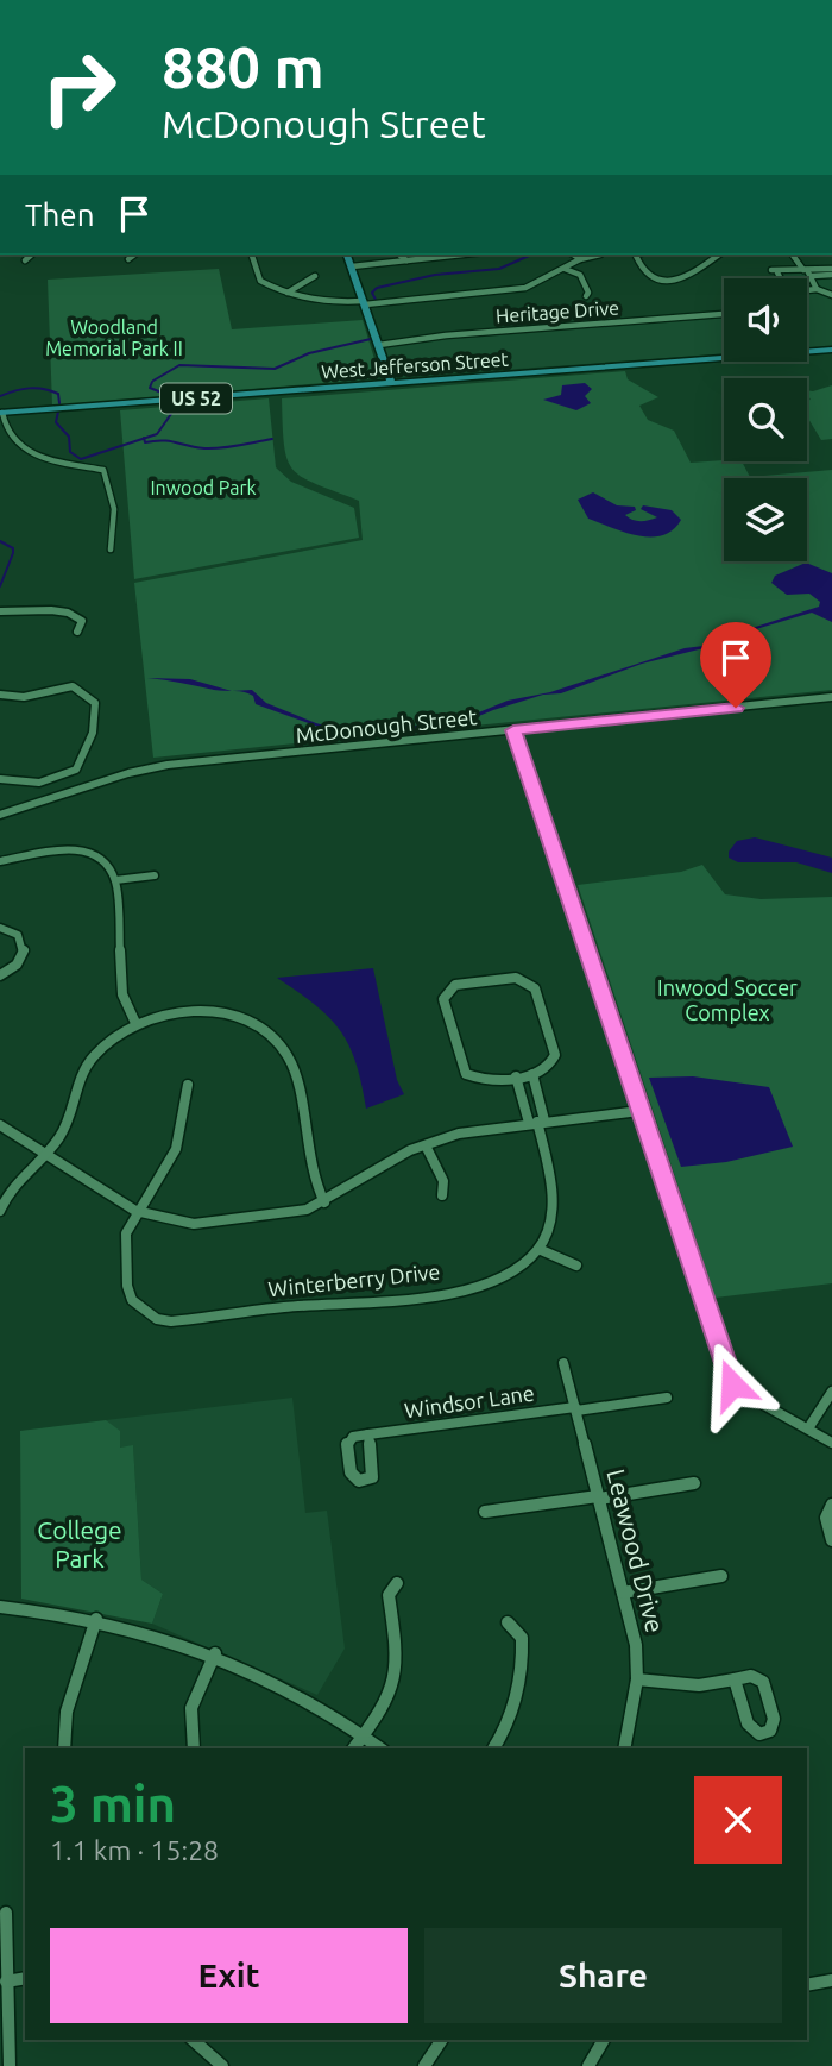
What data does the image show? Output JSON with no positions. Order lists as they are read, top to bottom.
{
  "streets": {
    "main road": ["West Jefferson Street", "US 52"],
    "street": [
      "Heritage Drive",
      "McDonough Street",
      "Winterberry Drive",
      "Windsor Lane",
      "Leawood Drive"
    ]
  },
  "crossings": [
    ["Windsor Lane", "Leawood Drive"]
  ],
  "parks": [
    "Woodland Memorial Park II",
    "Inwood Park",
    "Inwood Soccer Complex",
    "College Park"
  ],
  "page": {
    "turn": ["880 m", "McDonough Street"],
    "then": "Then",
    "heading": ["3 min", "1.1 km · 15:28"],
    "buttons": ["Exit", "Share"]
  }
}
